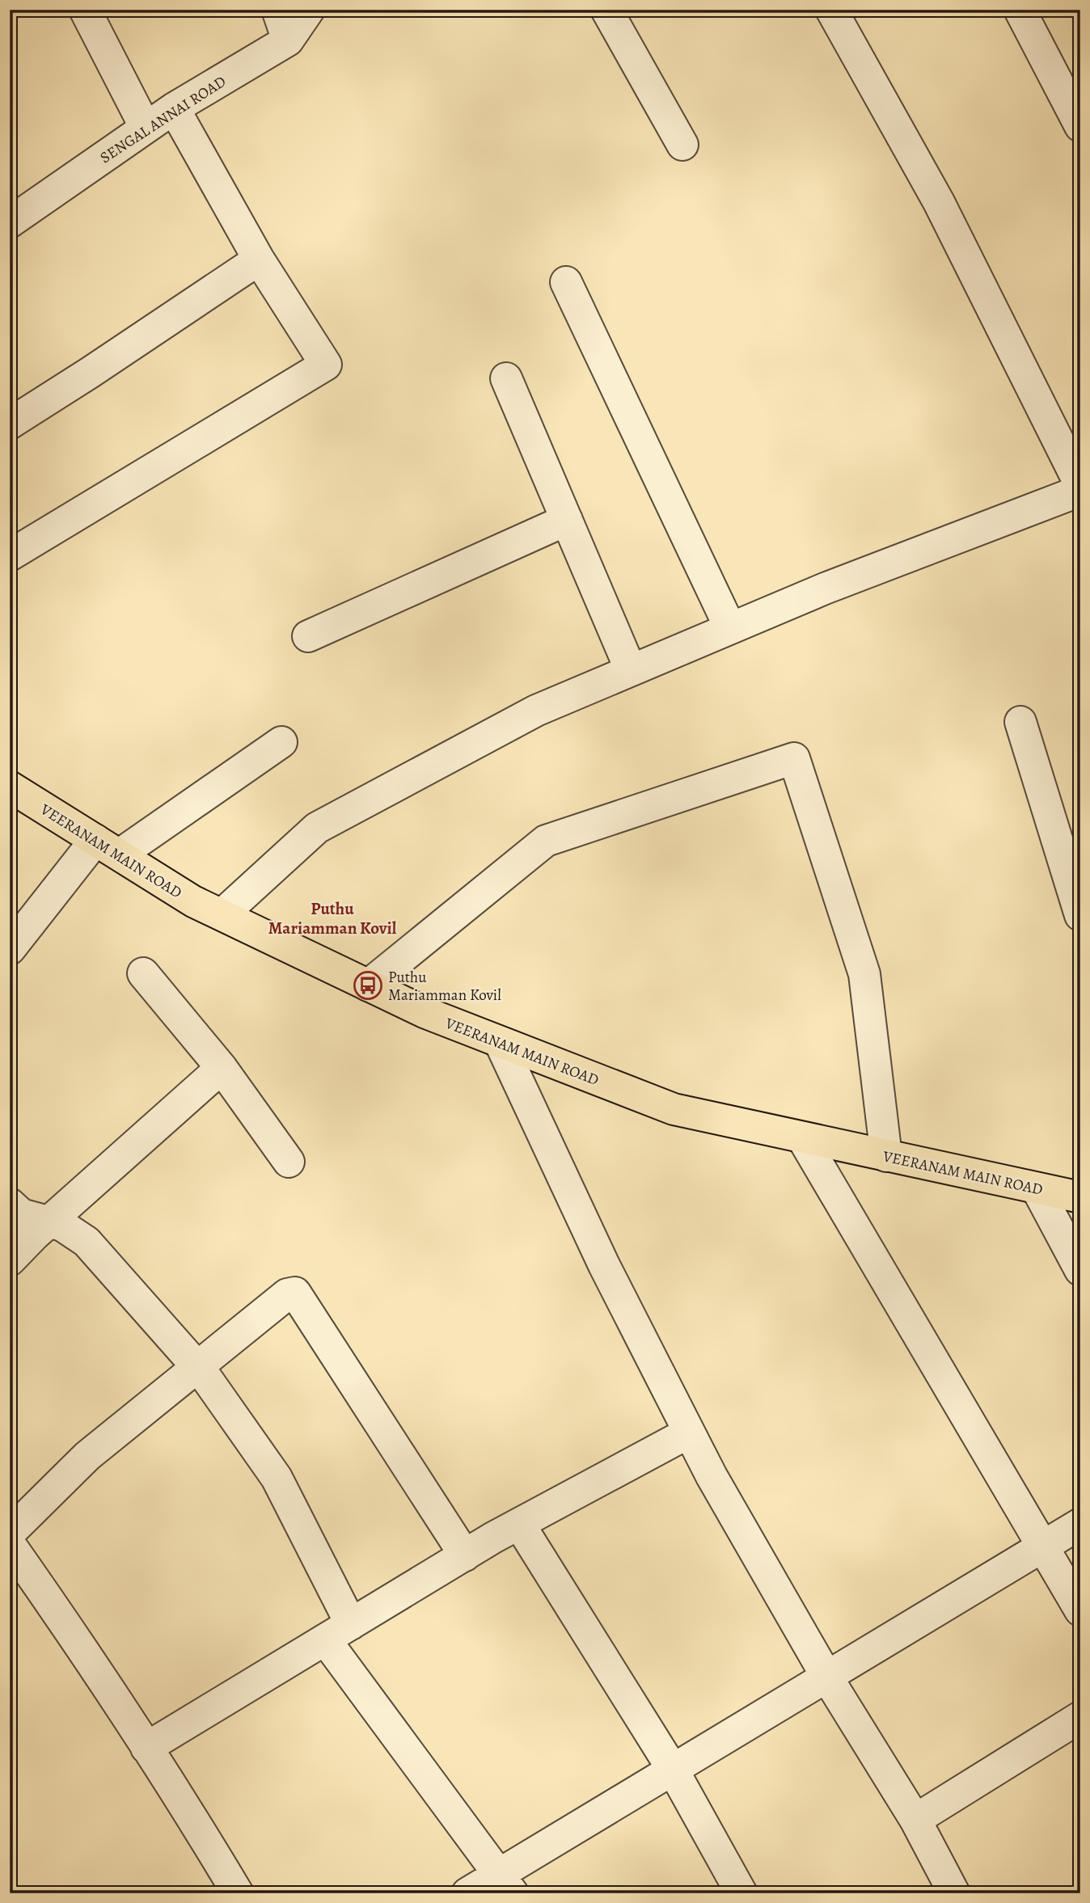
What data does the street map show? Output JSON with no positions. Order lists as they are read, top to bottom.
{
  "streets": {
    "main road": ["VEERANAM MAIN ROAD"],
    "street": ["SENGAL ANNAI ROAD"]
  },
  "districts": ["Puthu Mariamman Kovil"],
  "places": {
    "bus stop": ["Puthu Mariamman Kovil"]
  }
}
